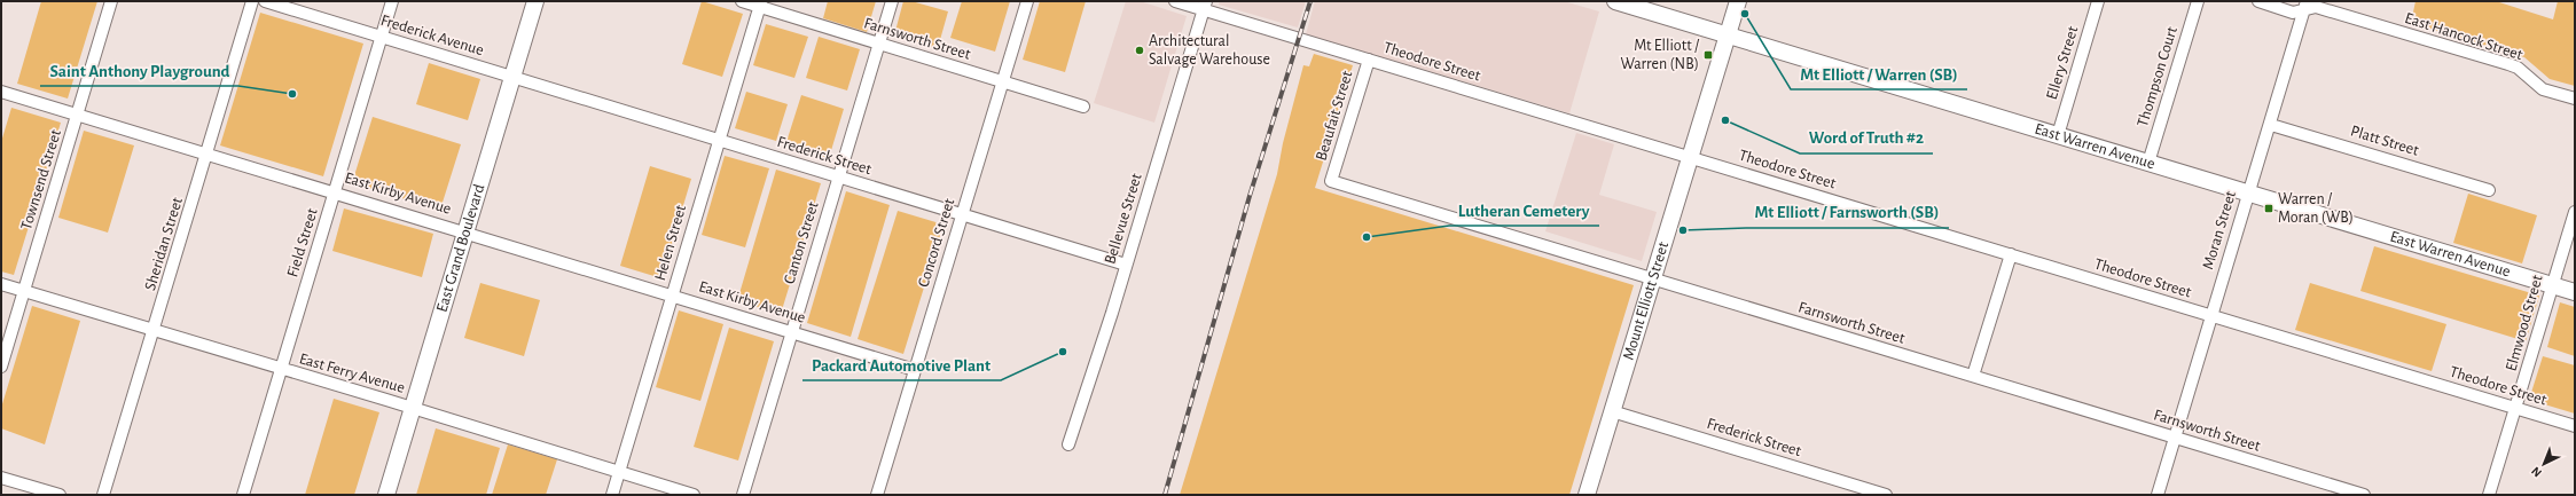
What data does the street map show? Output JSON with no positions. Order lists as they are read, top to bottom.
{
  "streets": {
    "main road": ["East Warren Avenue", "East Grand Boulevard", "Mount Elliott Street"],
    "street": [
      "Frederick Avenue",
      "East Hancock Street",
      "Farnsworth Street",
      "Theodore Street",
      "Ellery Street",
      "Thompson Court",
      "Beaufait Street",
      "Platt Street",
      "Frederick Street",
      "Townsend Street",
      "East Kirby Avenue",
      "Bellevue Street",
      "Moran Street",
      "Field Street",
      "Helen Street",
      "Canton Street",
      "Concord Street",
      "Sheridan Street",
      "Elmwood Street",
      "East Ferry Avenue"
    ]
  },
  "crossings": [
    ["Frederick Avenue", "Frederick Street"],
    ["Frederick Avenue", "Field Street"],
    ["Frederick Avenue", "East Grand Boulevard"],
    ["East Hancock Street", "Moran Street"],
    ["Farnsworth Street", "Beaufait Street"],
    ["Farnsworth Street", "Moran Street"],
    ["Farnsworth Street", "Helen Street"],
    ["Farnsworth Street", "Canton Street"],
    ["Farnsworth Street", "Concord Street"],
    ["Farnsworth Street", "Mount Elliott Street"],
    ["Theodore Street", "Beaufait Street"],
    ["Theodore Street", "Bellevue Street"],
    ["Theodore Street", "Moran Street"],
    ["Theodore Street", "Mount Elliott Street"],
    ["Theodore Street", "Elmwood Street"],
    ["Ellery Street", "East Warren Avenue"],
    ["Thompson Court", "East Warren Avenue"],
    ["Platt Street", "Moran Street"],
    ["East Warren Avenue", "Moran Street"],
    ["East Warren Avenue", "Mount Elliott Street"],
    ["East Warren Avenue", "Elmwood Street"],
    ["Frederick Street", "Bellevue Street"],
    ["Frederick Street", "Helen Street"],
    ["Frederick Street", "Canton Street"],
    ["Frederick Street", "Concord Street"],
    ["Frederick Street", "East Grand Boulevard"],
    ["Frederick Street", "Mount Elliott Street"],
    ["Townsend Street", "East Kirby Avenue"],
    ["Townsend Street", "East Ferry Avenue"],
    ["East Kirby Avenue", "Field Street"],
    ["East Kirby Avenue", "Helen Street"],
    ["East Kirby Avenue", "Canton Street"],
    ["East Kirby Avenue", "Concord Street"],
    ["East Kirby Avenue", "Sheridan Street"],
    ["East Kirby Avenue", "East Grand Boulevard"],
    ["Field Street", "East Ferry Avenue"],
    ["Helen Street", "East Ferry Avenue"],
    ["Sheridan Street", "East Ferry Avenue"],
    ["East Grand Boulevard", "East Ferry Avenue"]
  ],
  "places": {
    "other": [
      "Mt Elliott / Warren (SB)",
      "Architectural Salvage Warehouse",
      "Saint Anthony Playground",
      "Word of Truth #2",
      "Mt Elliott / Farnsworth (SB)",
      "Lutheran Cemetery",
      "Packard Automotive Plant"
    ],
    "transit": ["Mt Elliott / Warren (NB)", "Warren / Moran (WB)"]
  },
  "north": "bottom left"
}
